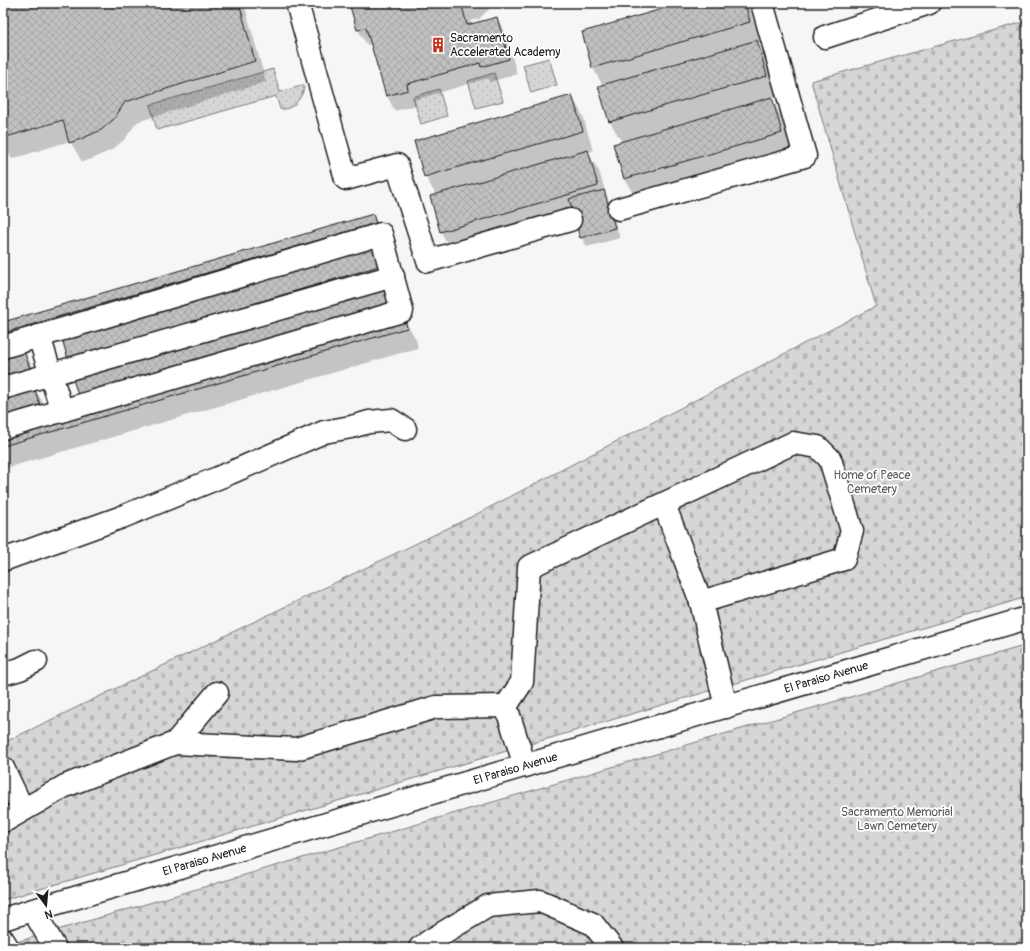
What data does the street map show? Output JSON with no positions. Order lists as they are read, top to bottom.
{
  "streets": {
    "street": ["El Paraiso Avenue"]
  },
  "parks": ["Home of Peace Cemetery", "Sacramento Memorial Lawn Cemetery"],
  "places": {
    "building": ["Sacramento Accelerated Academy"]
  },
  "north": "bottom"
}
